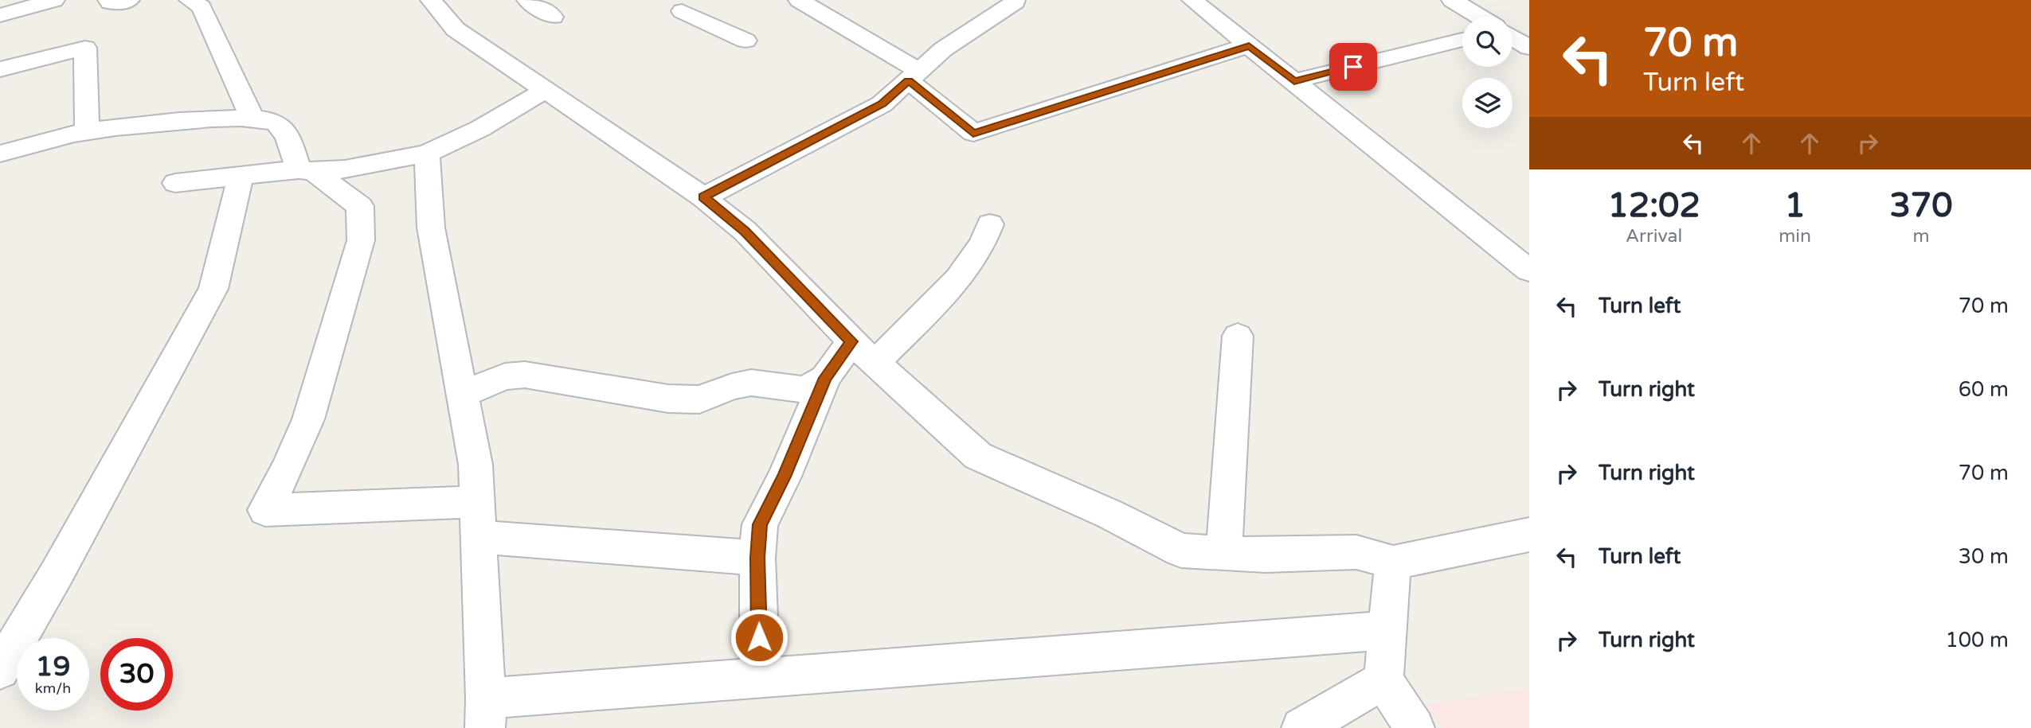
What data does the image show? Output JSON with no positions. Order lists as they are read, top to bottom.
{
  "page": {
    "turn": ["70 m", "Turn left"],
    "eta": [
      "12:02",
      "Arrival",
      "1",
      "min",
      "370",
      "m"
    ],
    "list": [
      {
        "name": "Turn left",
        "value": "70 m"
      },
      {
        "name": "Turn right",
        "value": "60 m"
      },
      {
        "name": "Turn right",
        "value": "70 m"
      },
      {
        "name": "Turn left",
        "value": "30 m"
      },
      {
        "name": "Turn right",
        "value": "100 m"
      }
    ],
    "speed": "19 km/h",
    "limit": "30"
  }
}
